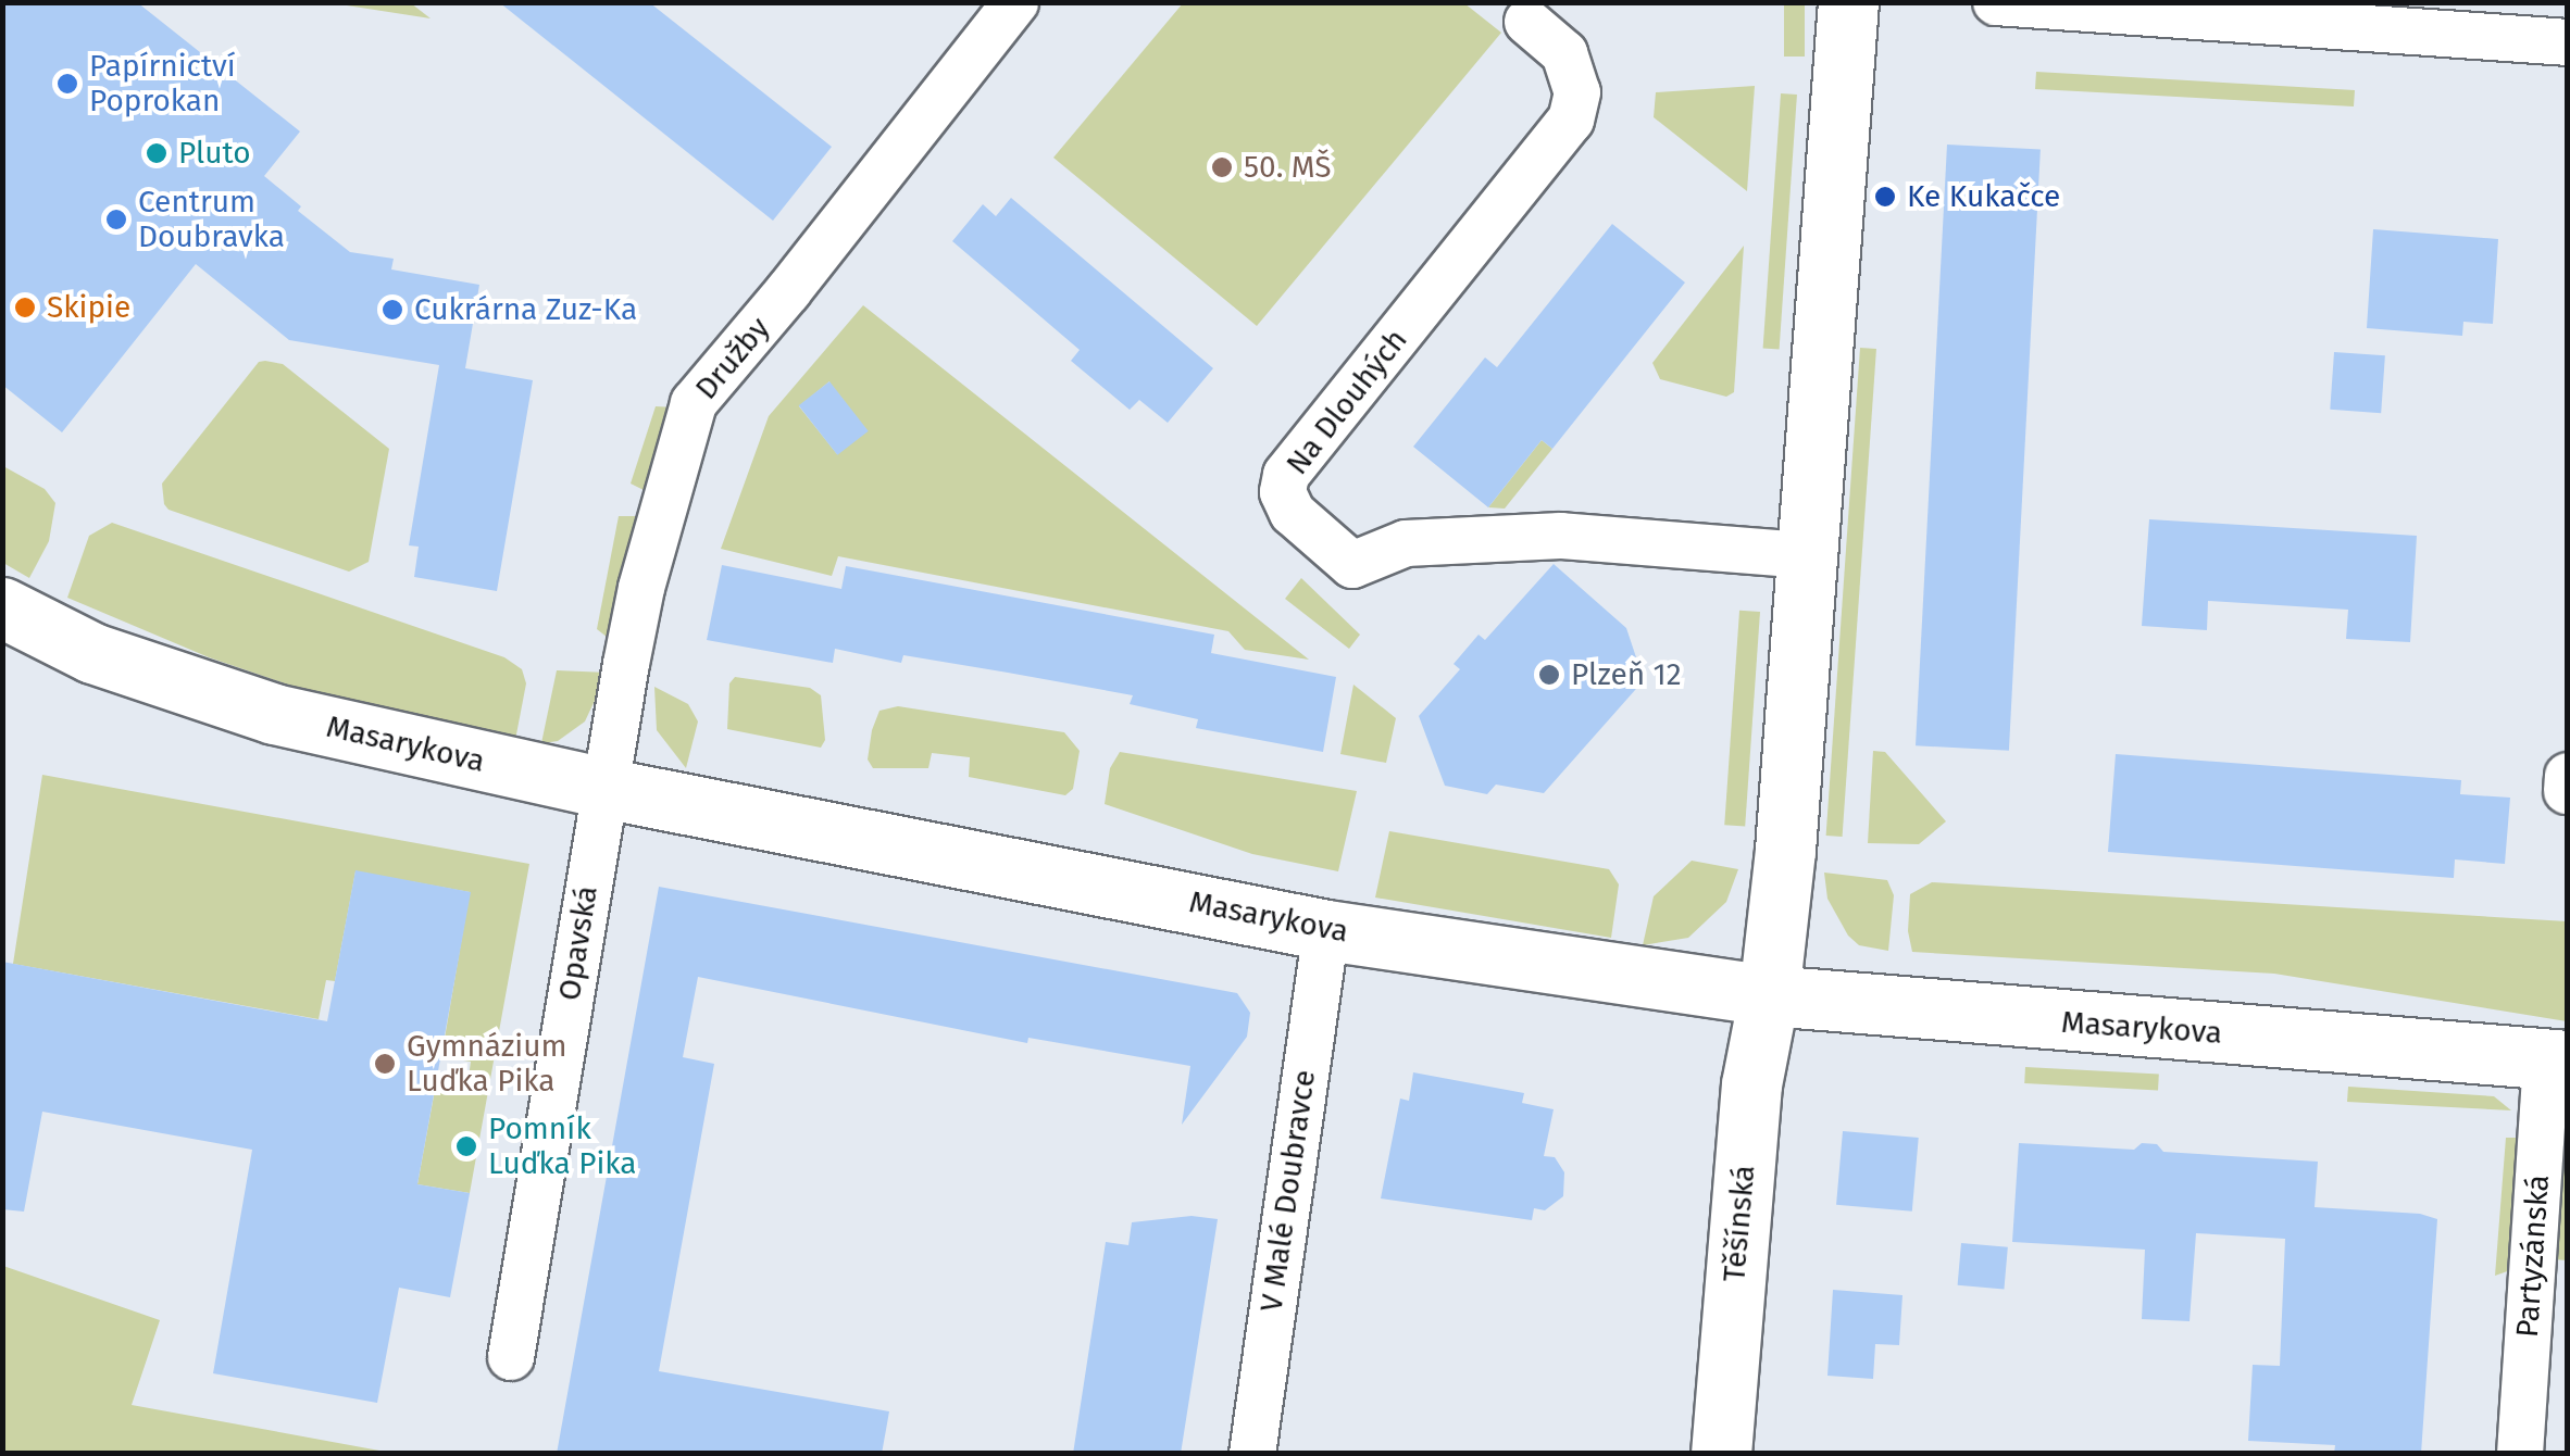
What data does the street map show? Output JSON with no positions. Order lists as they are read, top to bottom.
{
  "streets": {
    "street": [
      "Družby",
      "Na Dlouhých",
      "Masarykova",
      "Opavská",
      "V Malé Doubravce",
      "Těšínská",
      "Partyzánská"
    ]
  },
  "crossings": [
    ["Družby", "Masarykova"],
    ["Družby", "Opavská"],
    ["Masarykova", "Opavská"],
    ["Masarykova", "V Malé Doubravce"],
    ["Masarykova", "Těšínská"],
    ["Masarykova", "Partyzánská"]
  ],
  "places": [
    "Papírnictví Poprokan",
    "Pluto",
    "50. MŠ",
    "Ke Kukačce",
    "Centrum Doubravka",
    "Skipie",
    "Cukrárna Zuz-Ka",
    "Plzeň 12",
    "Gymnázium Luďka Pika",
    "Pomník Luďka Pika"
  ]
}
